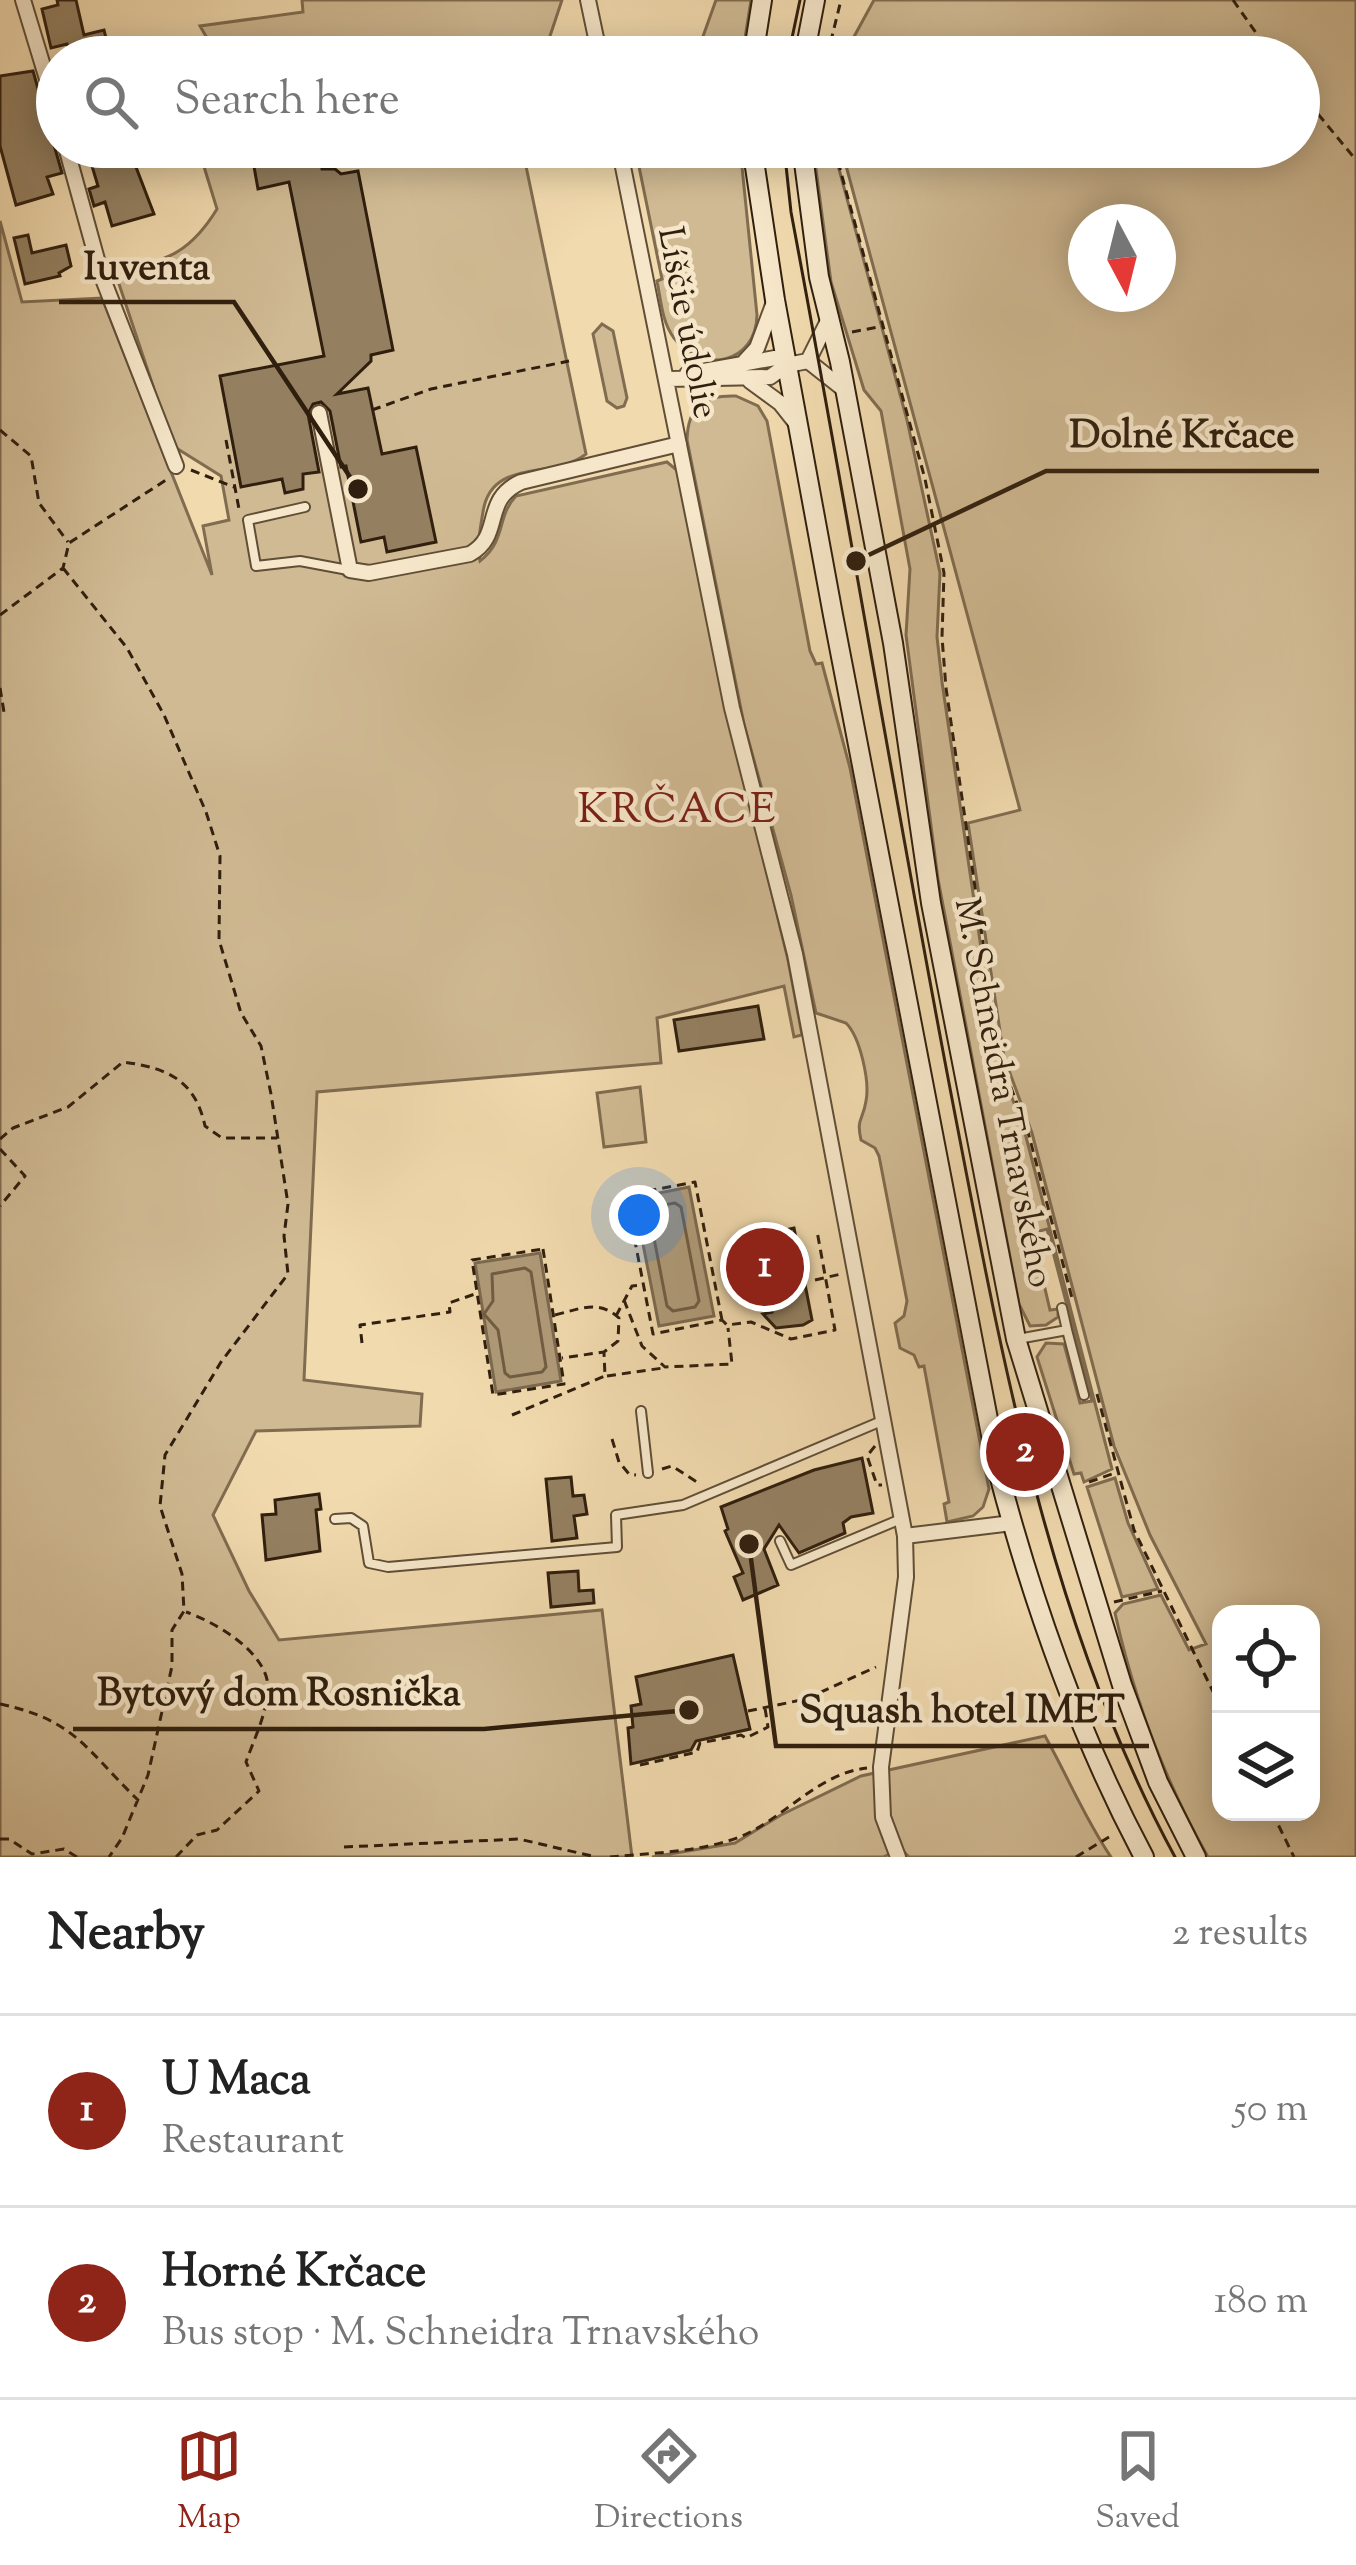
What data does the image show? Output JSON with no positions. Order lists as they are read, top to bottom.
{
  "streets": {
    "main road": ["M. Schneidra Trnavského"],
    "street": ["Líščie údolie"]
  },
  "districts": ["KRČACE"],
  "places": [
    "Iuventa",
    "Dolné Krčace",
    "Squash hotel IMET",
    "Bytový dom Rosnička"
  ],
  "north": "bottom",
  "page": {
    "search": "Search here",
    "pins": ["1", "2"],
    "heading": ["Nearby", "2 results"],
    "list": [
      {
        "mark": "1",
        "name": "U Maca",
        "note": "Restaurant",
        "value": "50 m"
      },
      {
        "mark": "2",
        "name": "Horné Krčace",
        "note": "Bus stop · M. Schneidra Trnavského",
        "value": "180 m"
      }
    ],
    "nav": ["Map", "Directions", "Saved"]
  }
}
